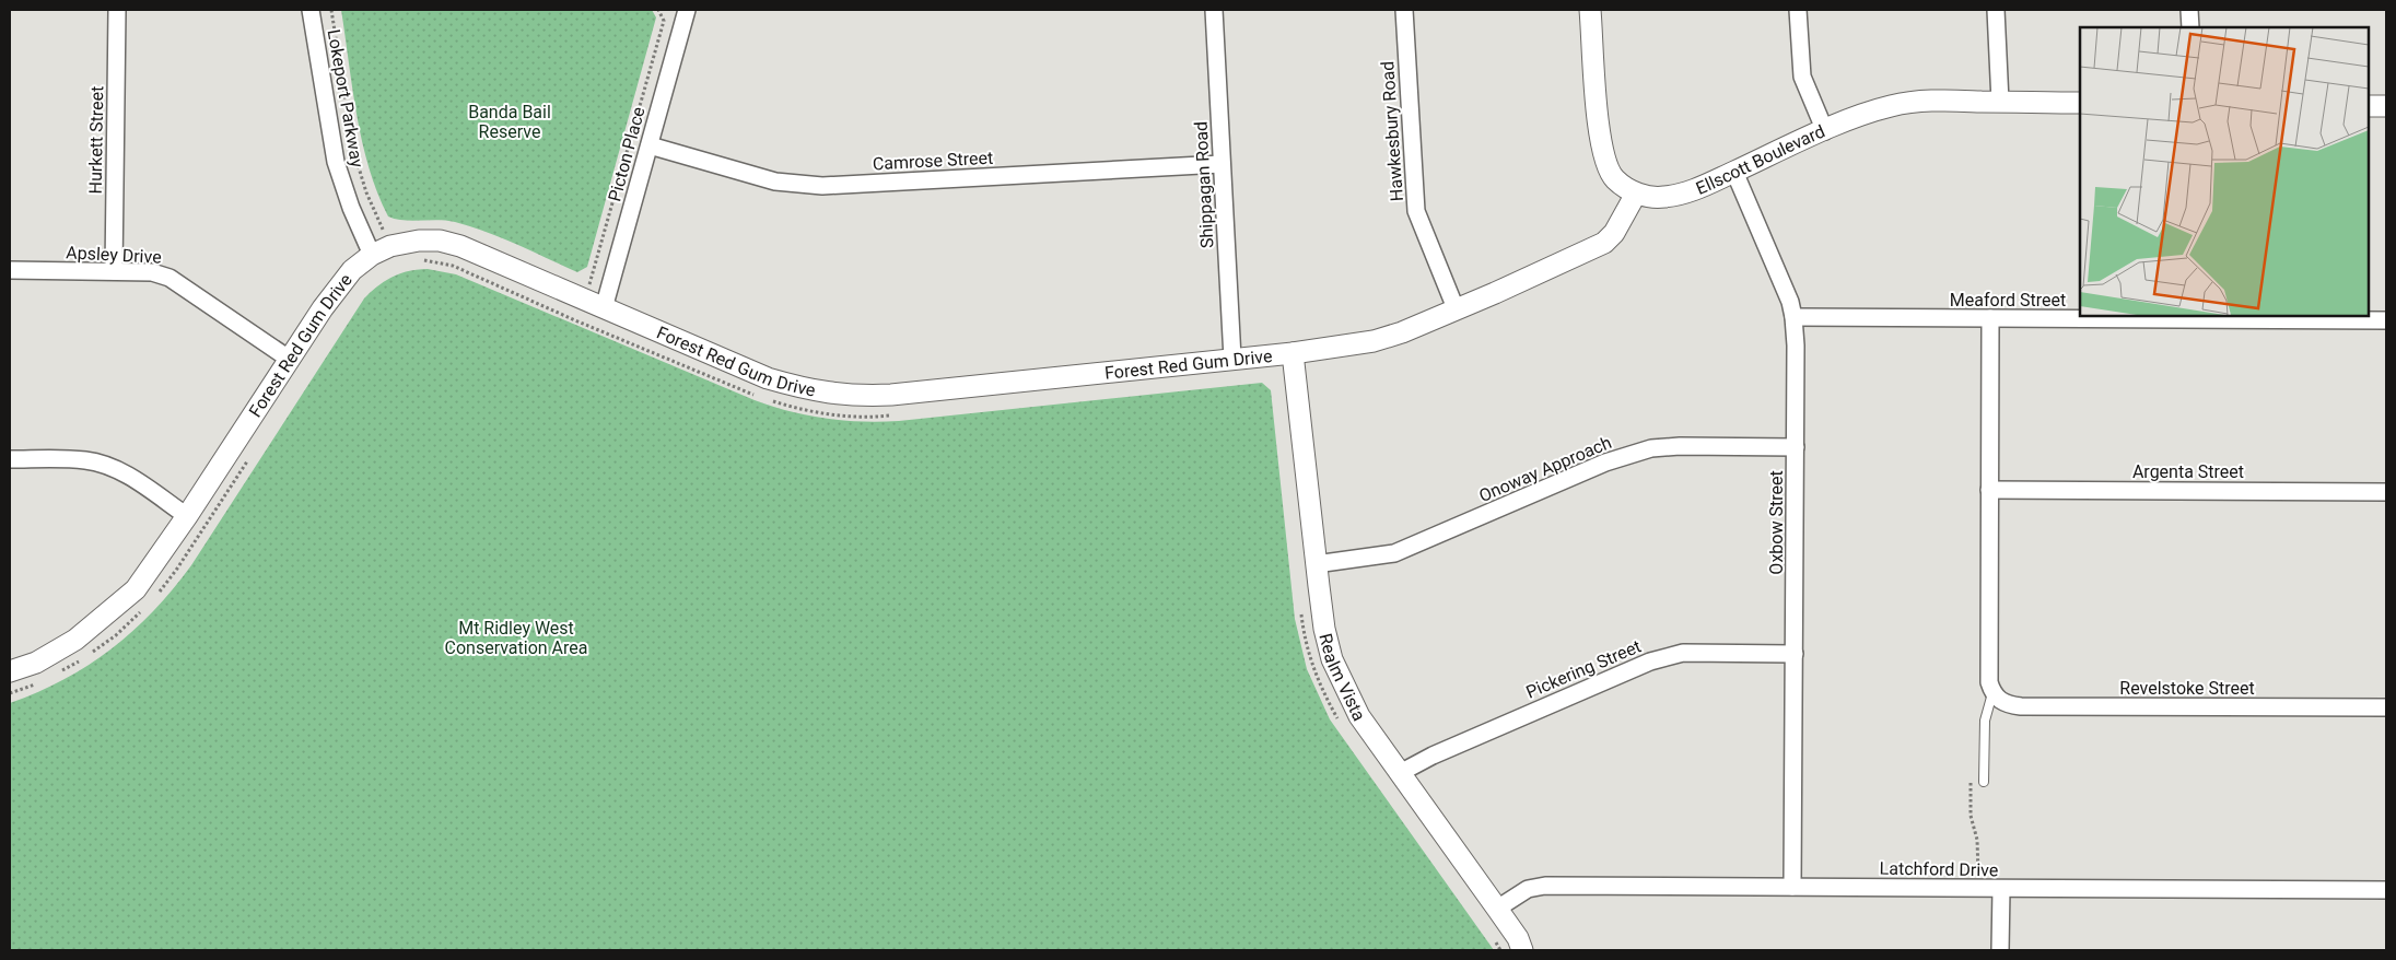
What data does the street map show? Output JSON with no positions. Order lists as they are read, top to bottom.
{
  "streets": {
    "street": [
      "Lokeport Parkway",
      "Hawkesbury Road",
      "Hurkett Street",
      "Picton Place",
      "Ellscott Boulevard",
      "Camrose Street",
      "Shippagan Road",
      "Apsley Drive",
      "Meaford Street",
      "Forest Red Gum Drive",
      "Onoway Approach",
      "Argenta Street",
      "Oxbow Street",
      "Pickering Street",
      "Realm Vista",
      "Revelstoke Street",
      "Latchford Drive"
    ]
  },
  "crossings": [
    ["Lokeport Parkway", "Forest Red Gum Drive"],
    ["Hawkesbury Road", "Forest Red Gum Drive"],
    ["Hurkett Street", "Apsley Drive"],
    ["Picton Place", "Camrose Street"],
    ["Picton Place", "Forest Red Gum Drive"],
    ["Ellscott Boulevard", "Forest Red Gum Drive"],
    ["Ellscott Boulevard", "Oxbow Street"],
    ["Camrose Street", "Shippagan Road"],
    ["Shippagan Road", "Forest Red Gum Drive"],
    ["Apsley Drive", "Forest Red Gum Drive"],
    ["Meaford Street", "Oxbow Street"],
    ["Forest Red Gum Drive", "Realm Vista"],
    ["Onoway Approach", "Oxbow Street"],
    ["Onoway Approach", "Realm Vista"],
    ["Oxbow Street", "Pickering Street"],
    ["Oxbow Street", "Latchford Drive"],
    ["Pickering Street", "Realm Vista"],
    ["Realm Vista", "Latchford Drive"]
  ],
  "parks": ["Banda Bail Reserve", "Mt Ridley West Conservation Area"]
}
